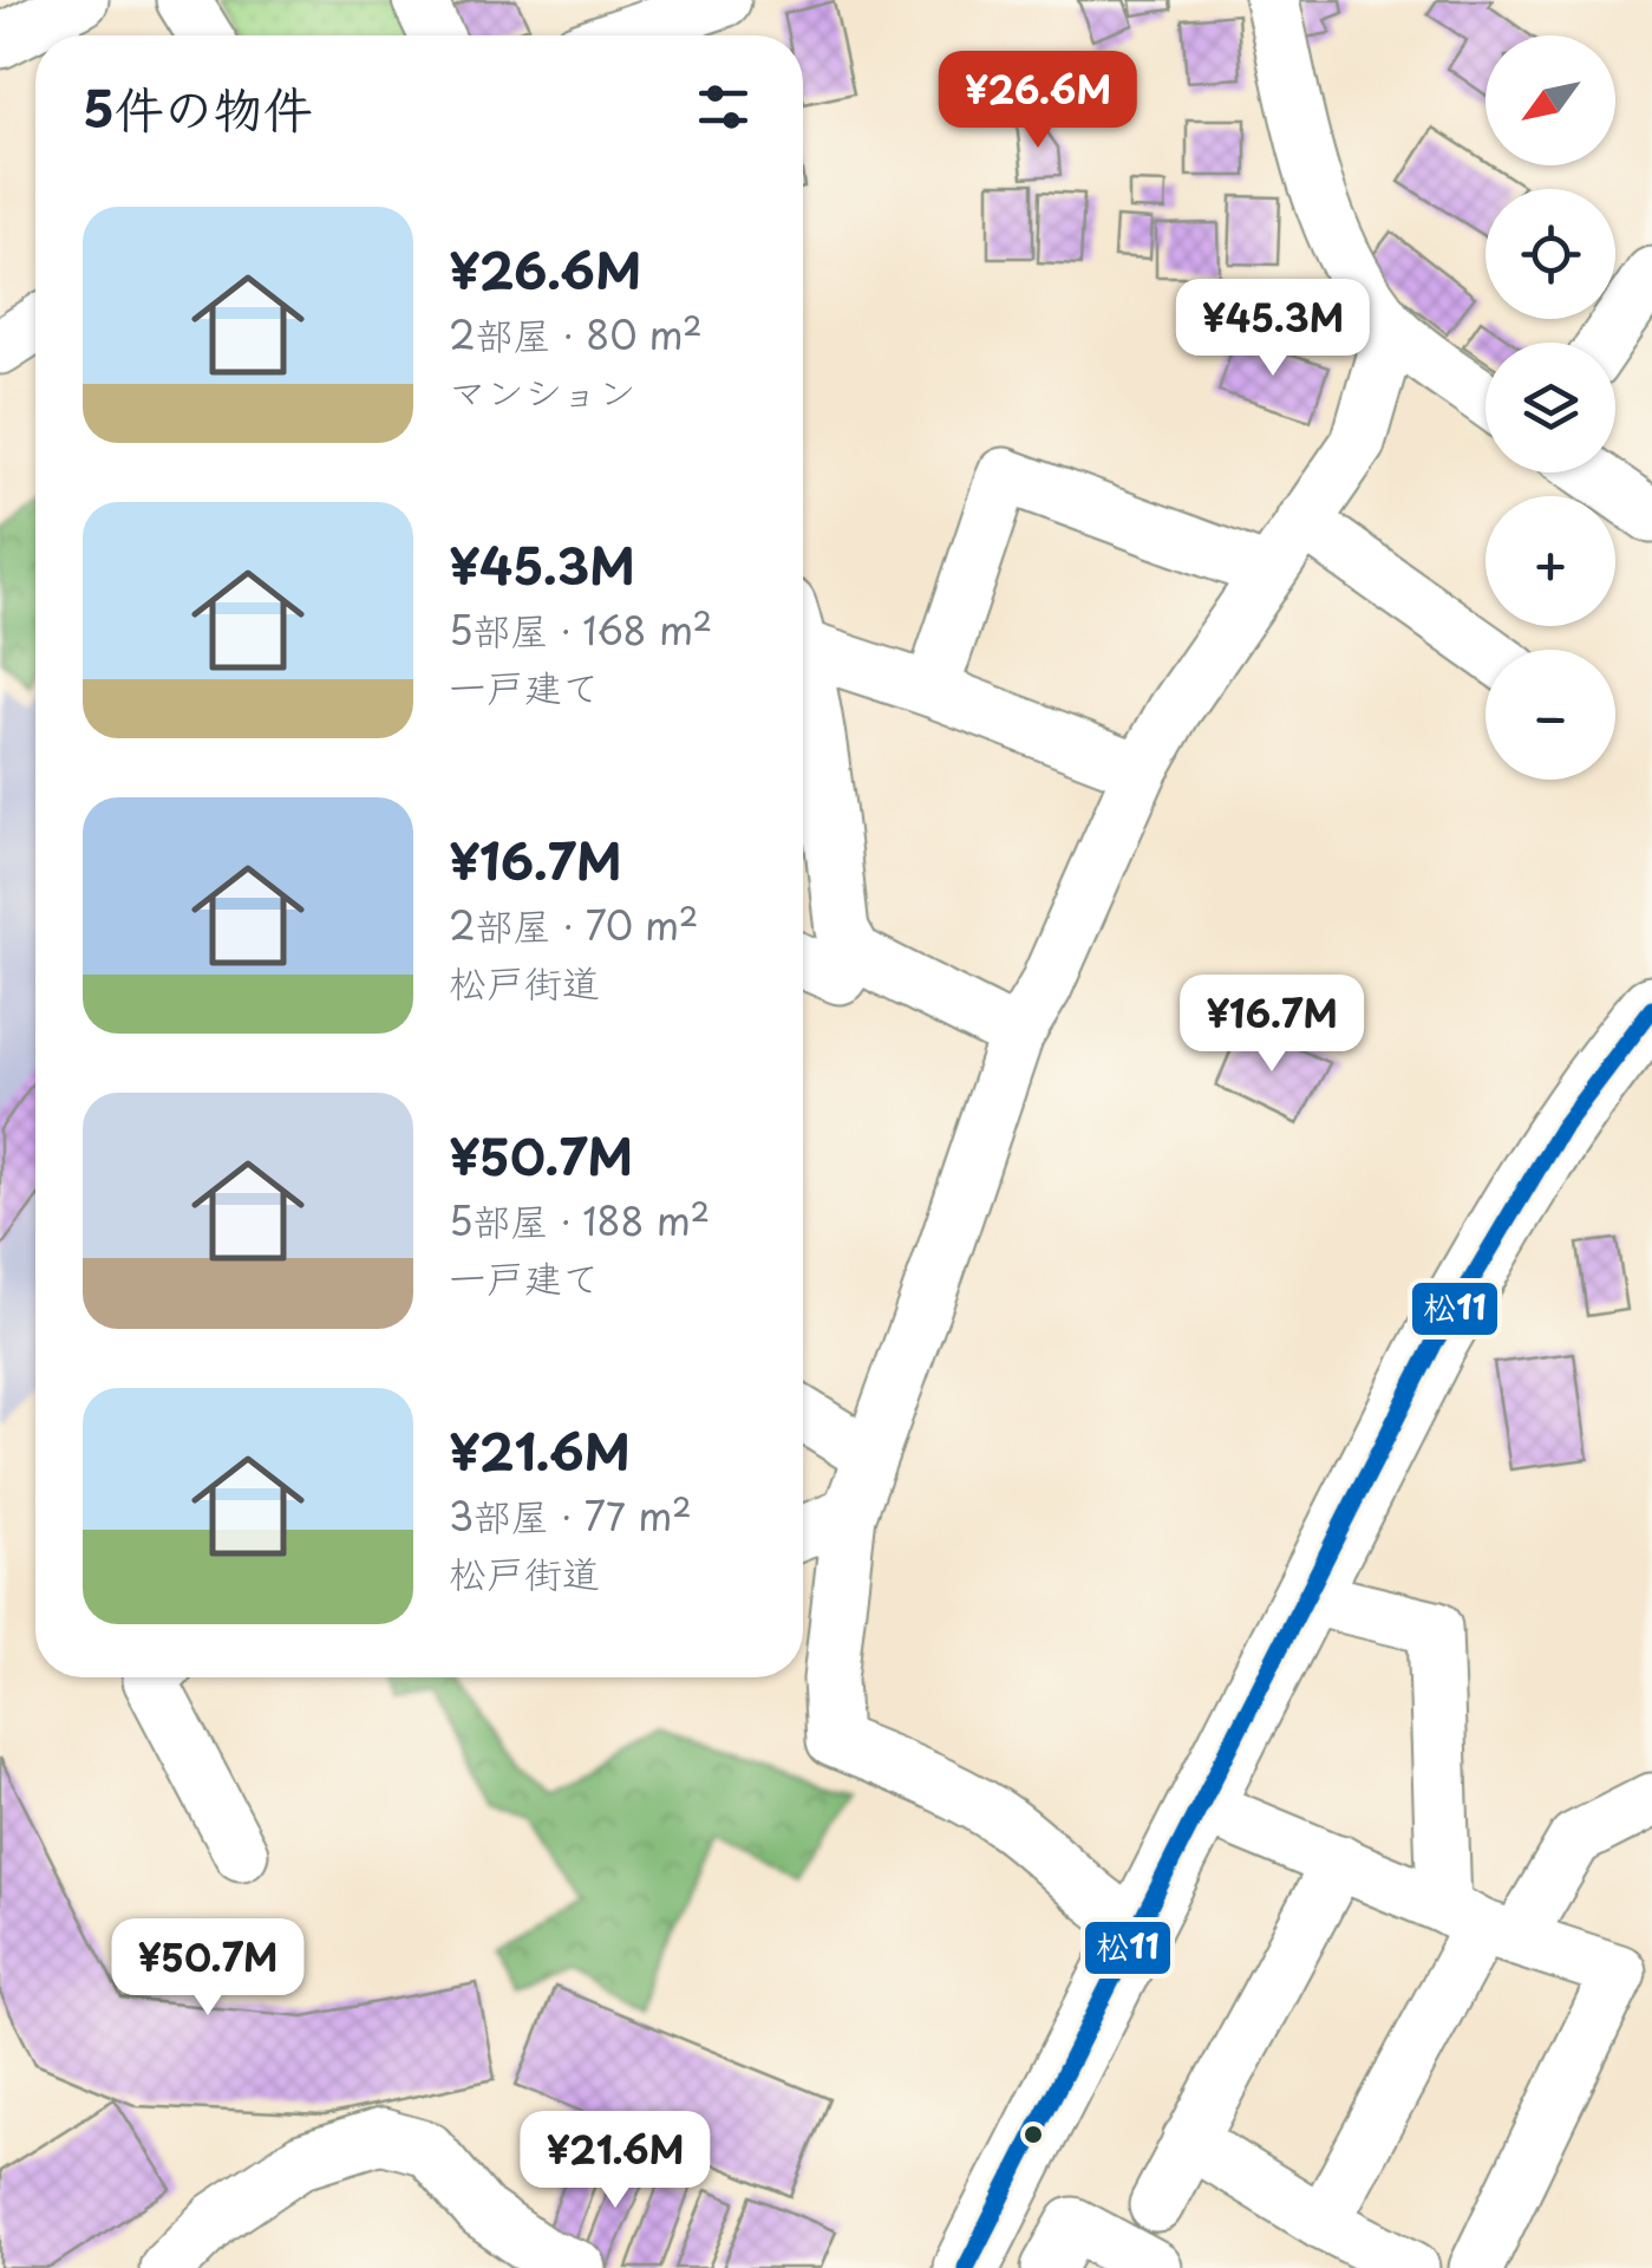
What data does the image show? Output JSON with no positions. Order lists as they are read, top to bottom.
{
  "lines": ["transit line 松11"],
  "north": "bottom left",
  "page": {
    "map_buttons": ["+", "−"],
    "heading": "5件の物件",
    "price": [
      "¥26.6M",
      "¥45.3M",
      "¥16.7M",
      "¥50.7M",
      "¥21.6M"
    ],
    "list": [
      {
        "name": "¥26.6M",
        "note": "2部屋 · 80 m² · マンション"
      },
      {
        "name": "¥45.3M",
        "note": "5部屋 · 168 m² · 一戸建て"
      },
      {
        "name": "¥16.7M",
        "note": "2部屋 · 70 m² · 松戸街道"
      },
      {
        "name": "¥50.7M",
        "note": "5部屋 · 188 m² · 一戸建て"
      },
      {
        "name": "¥21.6M",
        "note": "3部屋 · 77 m² · 松戸街道"
      }
    ]
  }
}
